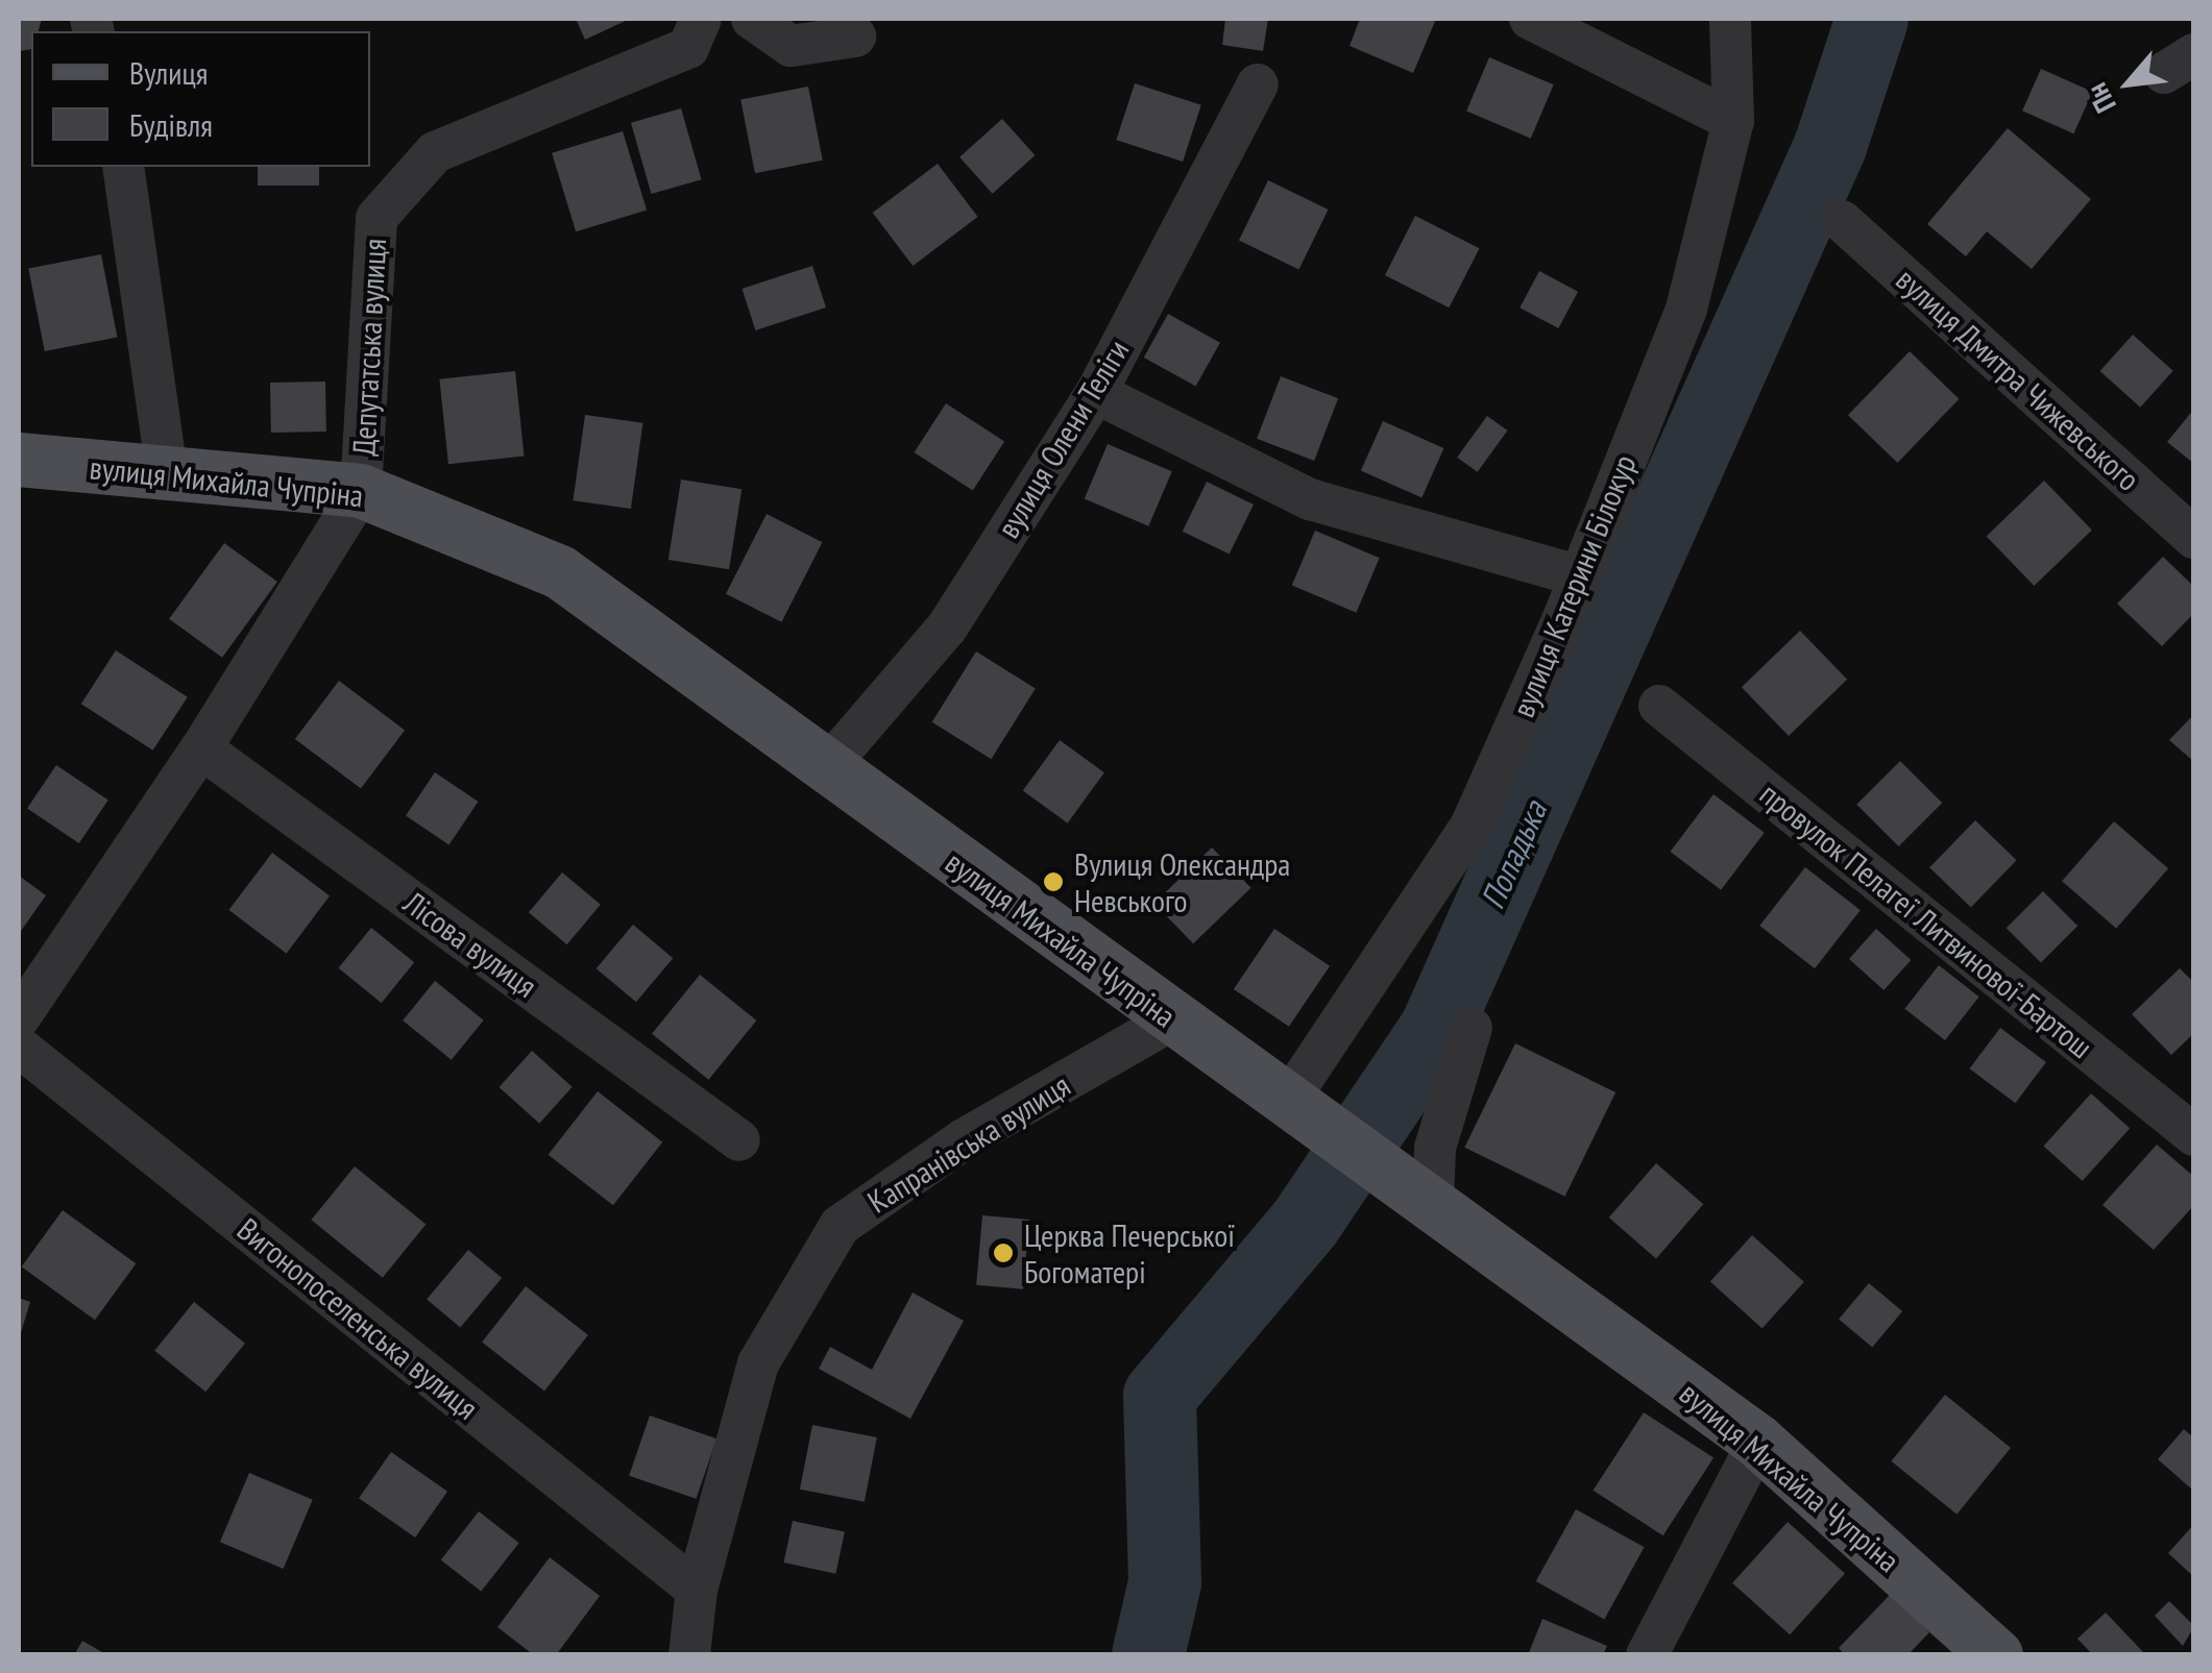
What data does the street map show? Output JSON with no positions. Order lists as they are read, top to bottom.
{
  "streets": {
    "main road": ["вулиця Михайла Чупріна"],
    "street": [
      "Депутатська вулиця",
      "вулиця Дмитра Чижевського",
      "вулиця Олени Теліги",
      "вулиця Катерини Білокур",
      "провулок Пелагеї Литвинової-Бартош",
      "Лісова вулиця",
      "Капранівська вулиця",
      "Вигонопоселенська вулиця"
    ]
  },
  "crossings": [
    ["Депутатська вулиця", "вулиця Михайла Чупріна"],
    ["Депутатська вулиця", "Лісова вулиця"],
    ["вулиця Олени Теліги", "вулиця Михайла Чупріна"],
    ["вулиця Михайла Чупріна", "вулиця Катерини Білокур"],
    ["вулиця Михайла Чупріна", "Капранівська вулиця"],
    ["Капранівська вулиця", "Вигонопоселенська вулиця"]
  ],
  "water": ["Попадька"],
  "places": ["Вулиця Олександра Невського", "Церква Печерської Богоматері"],
  "legend": ["Вулиця", "Будівля"],
  "north": "bottom left"
}
